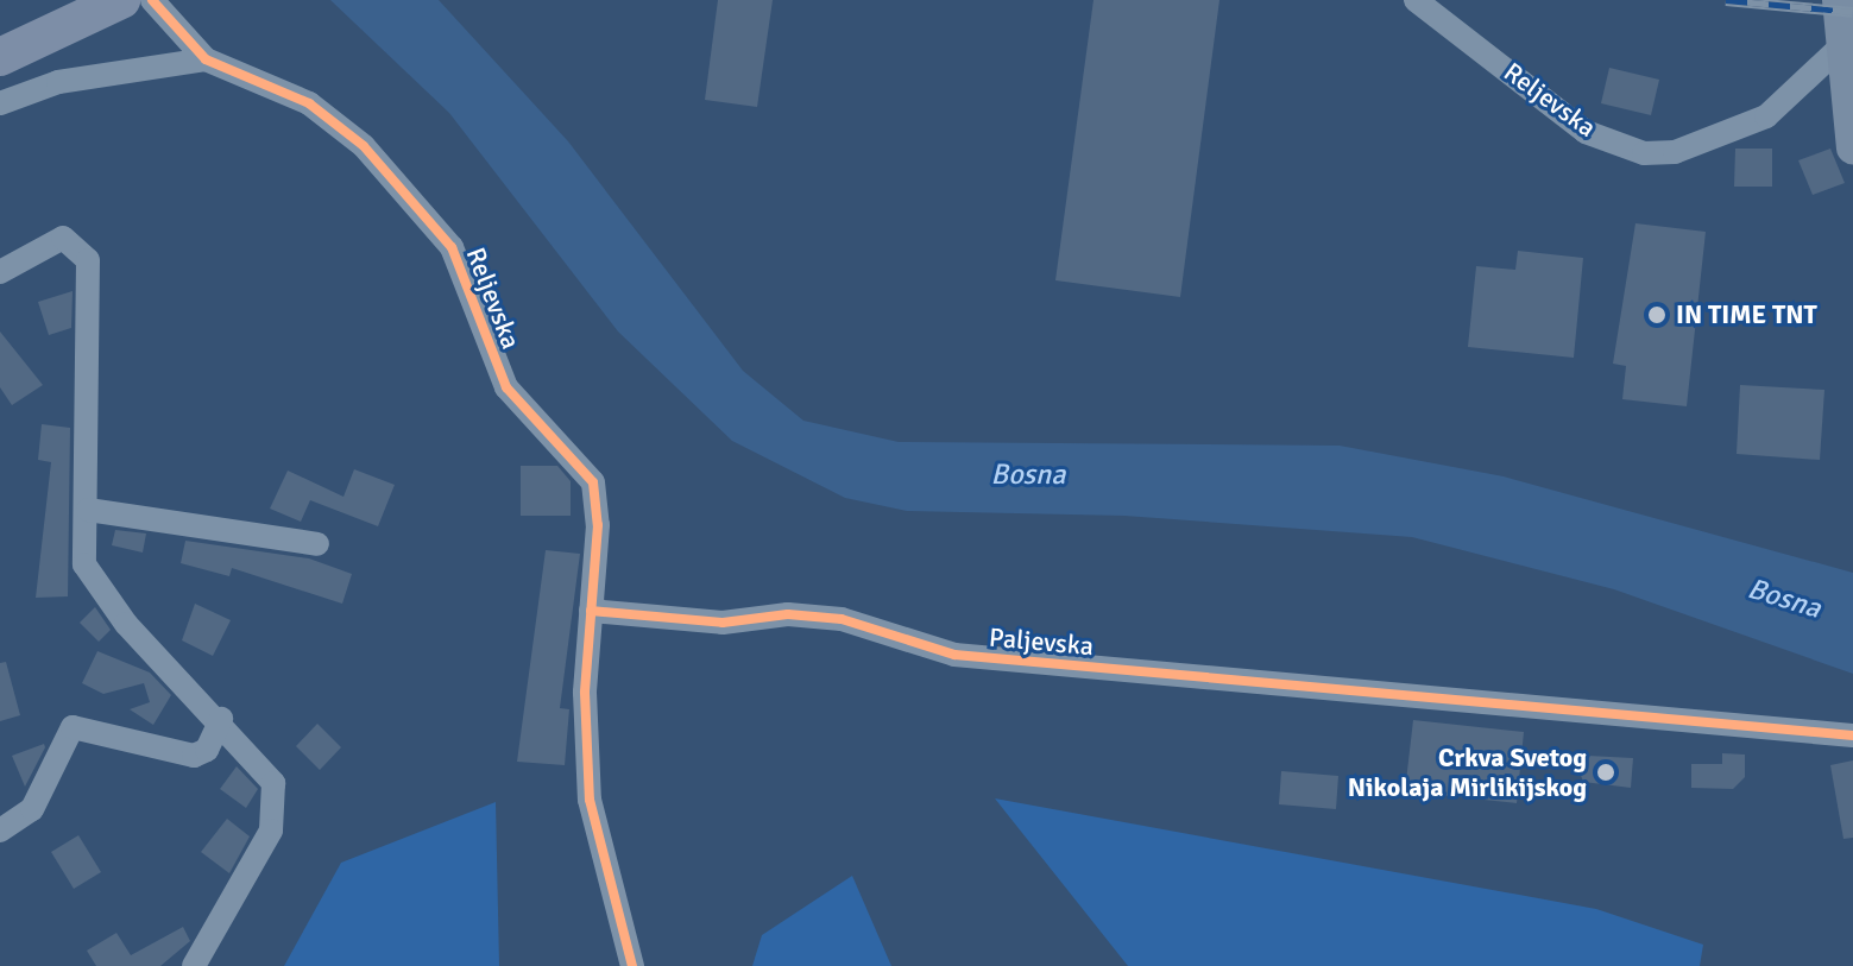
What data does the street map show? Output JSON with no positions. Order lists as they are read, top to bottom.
{
  "streets": {
    "street": ["Reljevska", "Paljevska"]
  },
  "crossings": [
    ["Reljevska", "Paljevska"]
  ],
  "water": ["Bosna"],
  "places": ["IN TIME TNT", "Crkva Svetog Nikolaja Mirlikijskog"]
}
